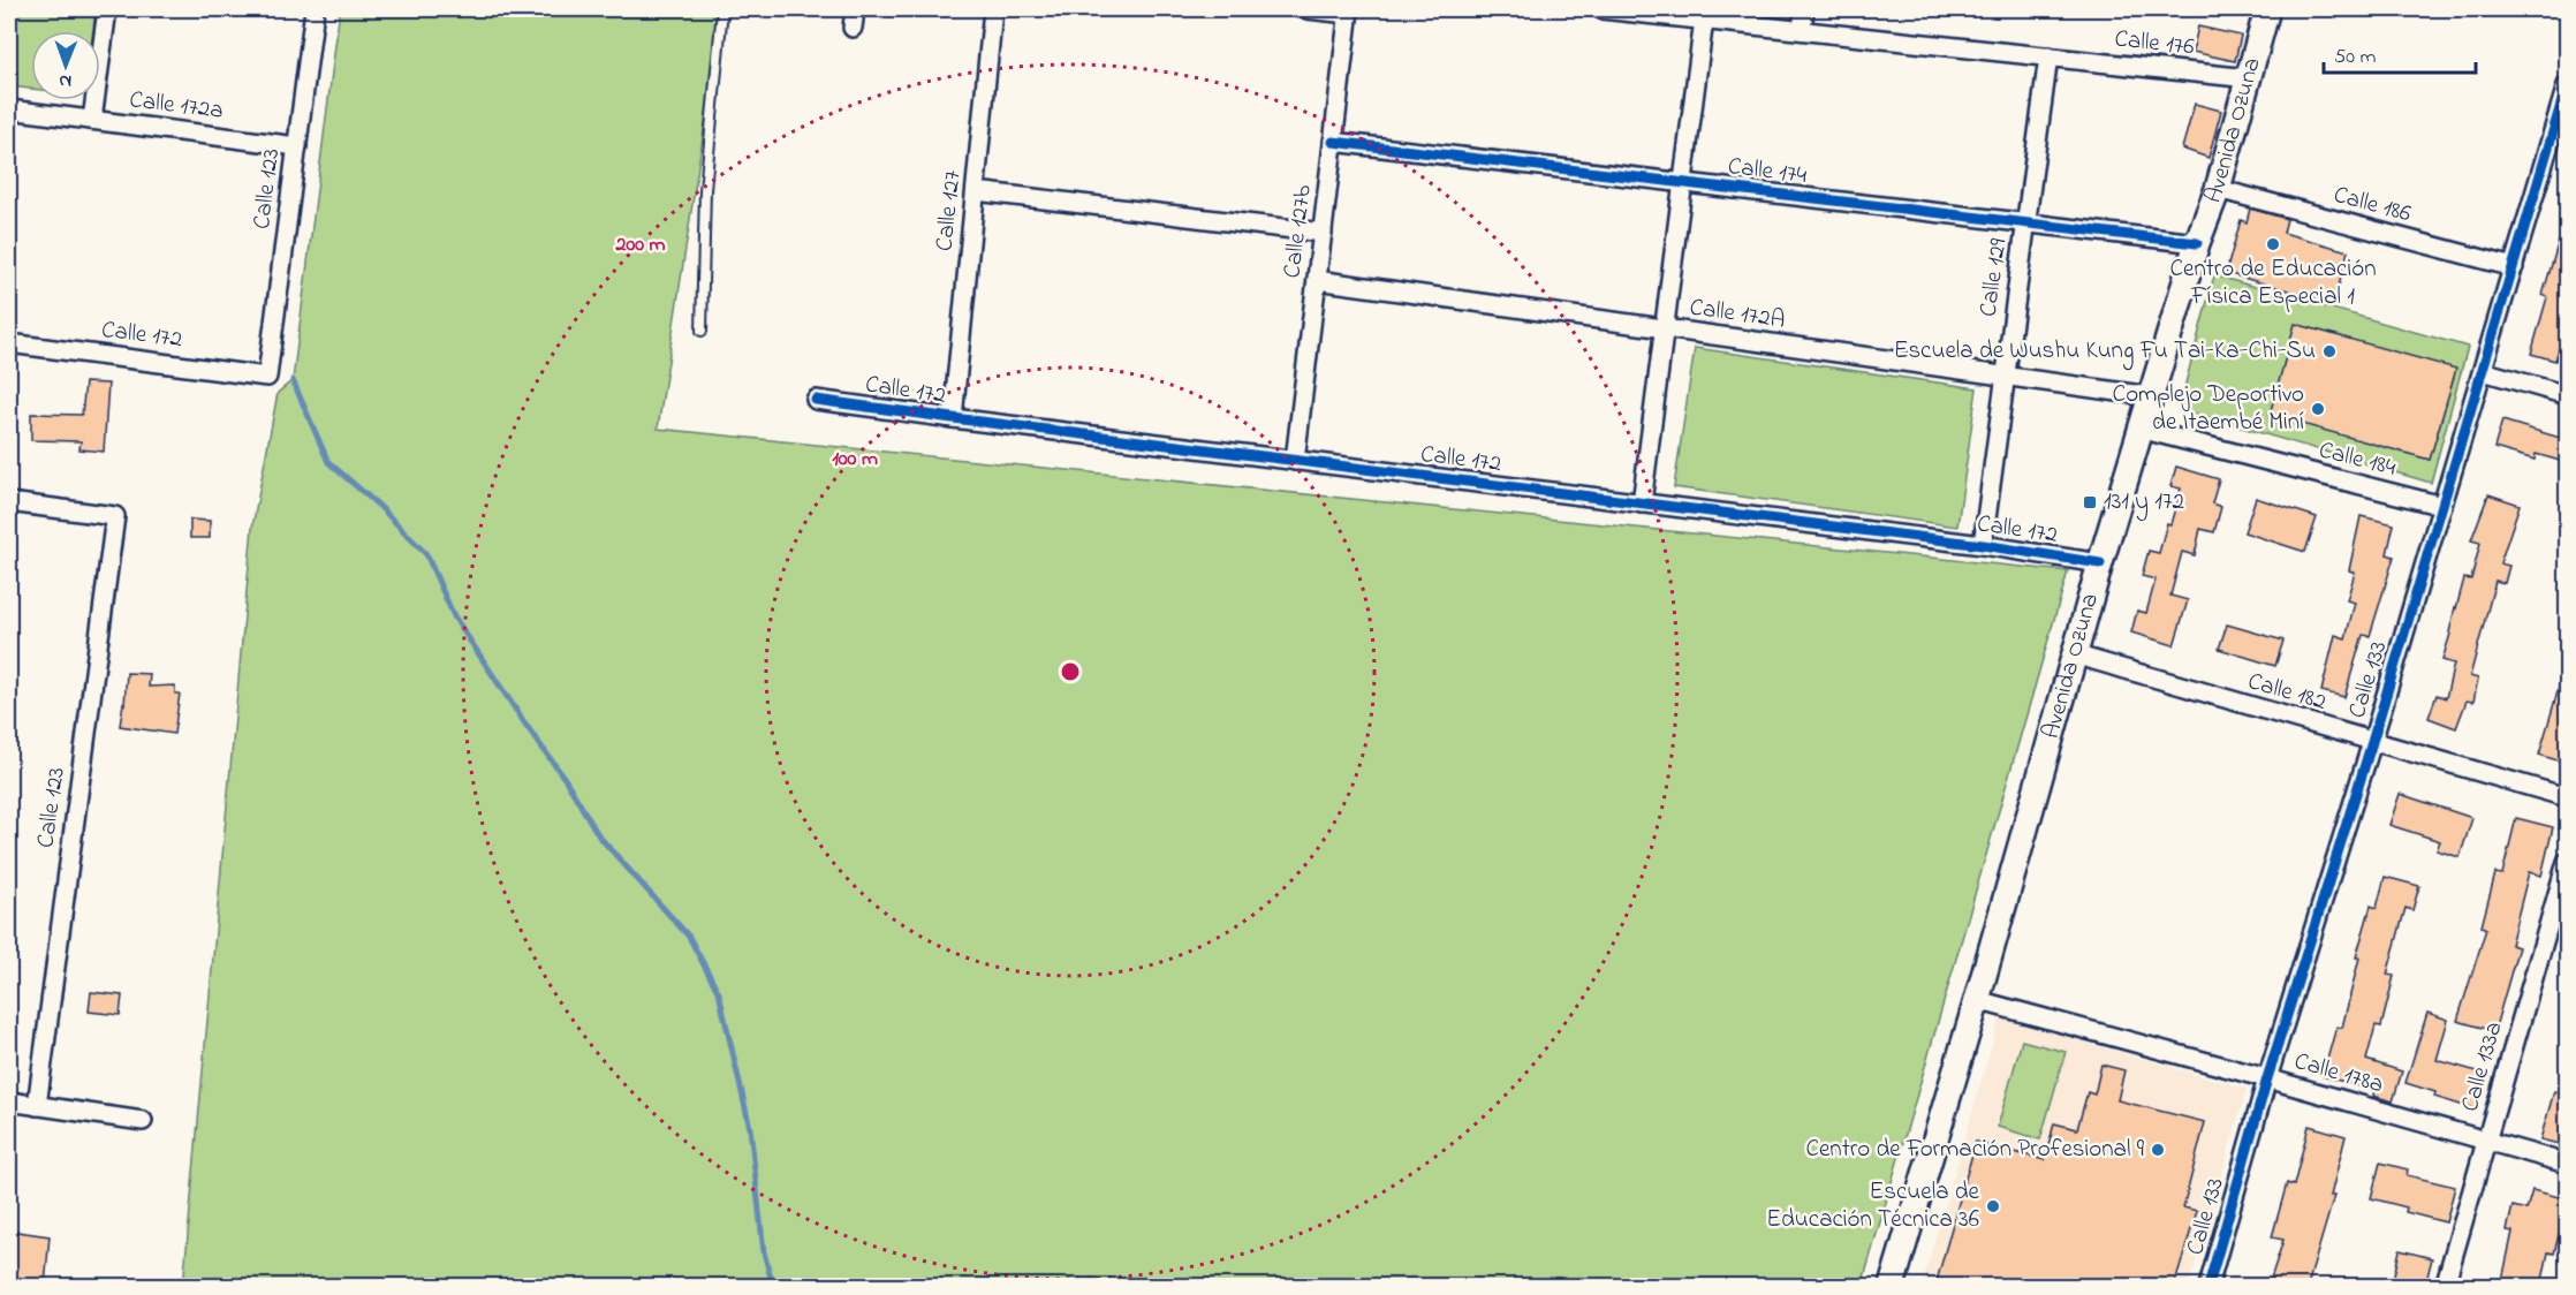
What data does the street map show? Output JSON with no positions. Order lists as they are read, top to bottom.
{
  "streets": {
    "main road": ["Avenida Ozuna"],
    "street": [
      "Calle 176",
      "Calle 172a",
      "Calle 174",
      "Calle 123",
      "Calle 186",
      "Calle 127",
      "Calle 127b",
      "Calle 129",
      "Calle 172A",
      "Calle 172",
      "Calle 184",
      "Calle 133",
      "Calle 182",
      "Calle 133a",
      "Calle 178a"
    ]
  },
  "crossings": [
    ["Calle 176", "Avenida Ozuna"],
    ["Calle 176", "Calle 129"],
    ["Calle 172a", "Calle 123"],
    ["Avenida Ozuna", "Calle 174"],
    ["Avenida Ozuna", "Calle 186"],
    ["Avenida Ozuna", "Calle 172A"],
    ["Avenida Ozuna", "Calle 172"],
    ["Avenida Ozuna", "Calle 184"],
    ["Avenida Ozuna", "Calle 182"],
    ["Avenida Ozuna", "Calle 178a"],
    ["Calle 174", "Calle 127b"],
    ["Calle 174", "Calle 129"],
    ["Calle 123", "Calle 172"],
    ["Calle 186", "Calle 133"],
    ["Calle 127", "Calle 172"],
    ["Calle 127b", "Calle 172A"],
    ["Calle 127b", "Calle 172"],
    ["Calle 129", "Calle 172A"],
    ["Calle 129", "Calle 172"],
    ["Calle 184", "Calle 133"],
    ["Calle 133", "Calle 182"],
    ["Calle 133", "Calle 178a"],
    ["Calle 133a", "Calle 178a"]
  ],
  "places": {
    "other": [
      "Centro de Educación Física Especial 1",
      "Escuela de Wushu Kung Fu Tai-Ka-Chi-Su",
      "Complejo Deportivo de Itaembé Miní",
      "Centro de Formación Profesional 9",
      "Escuela de Educación Técnica 36"
    ],
    "transit": ["131 y 172"]
  },
  "scale_bar": "50 m",
  "north": "bottom",
  "rings": ["200 m", "100 m"]
}
